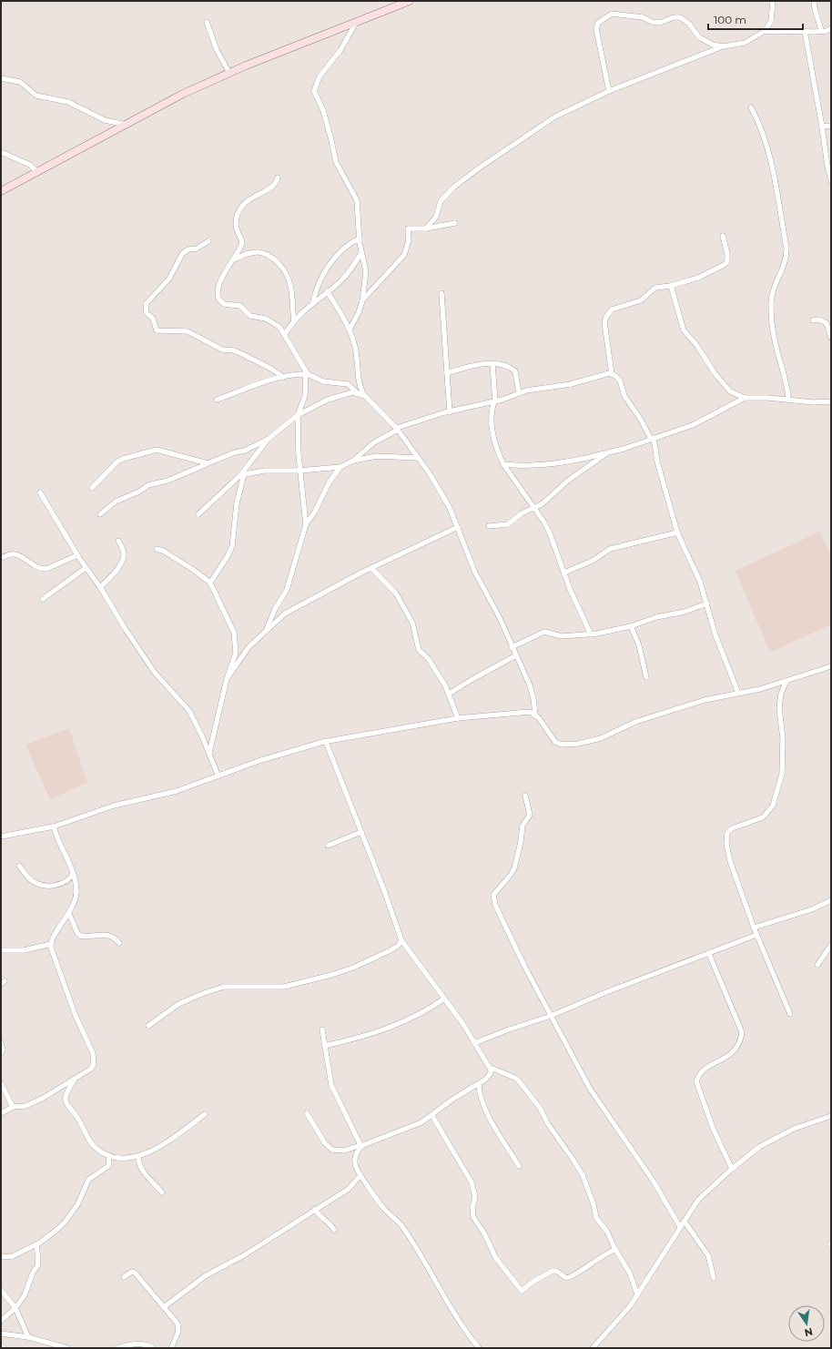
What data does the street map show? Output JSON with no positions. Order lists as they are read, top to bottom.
{
  "scale_bar": "100 m",
  "north": "bottom"
}
